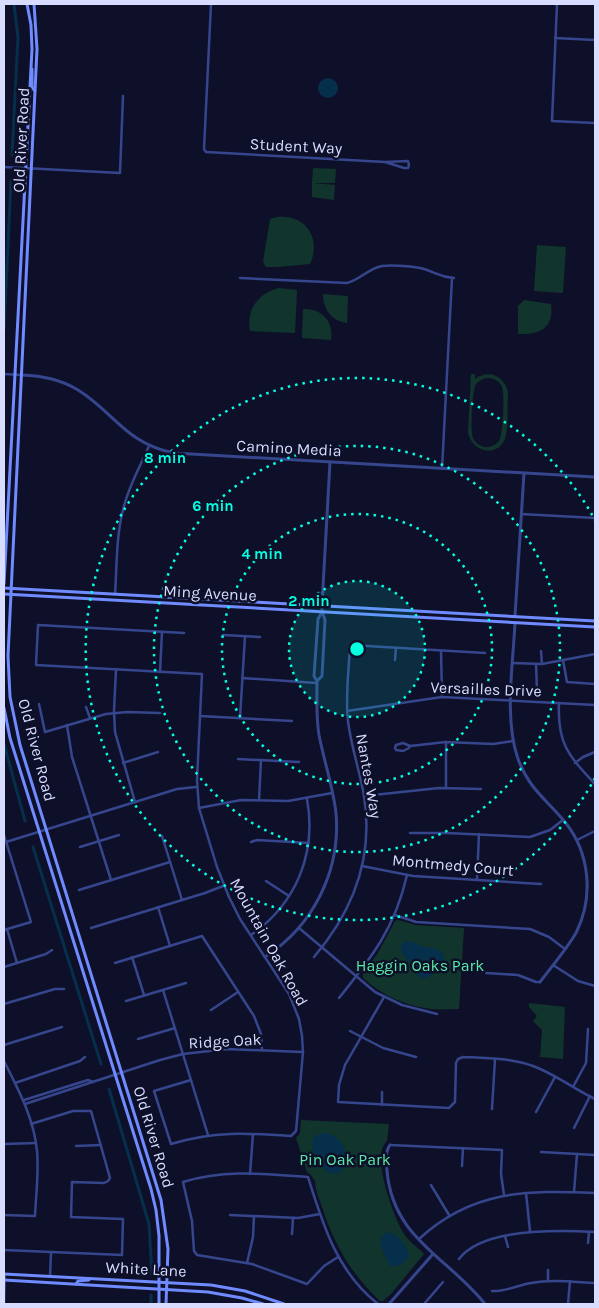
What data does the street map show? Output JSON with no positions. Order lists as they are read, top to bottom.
{
  "streets": {
    "main road": ["Old River Road", "Ming Avenue", "White Lane"],
    "street": [
      "Student Way",
      "Camino Media",
      "Versailles Drive",
      "Nantes Way",
      "Montmedy Court",
      "Mountain Oak Road",
      "Ridge Oak"
    ]
  },
  "crossings": [
    ["Old River Road", "Camino Media"],
    ["Old River Road", "Ming Avenue"],
    ["Old River Road", "Ridge Oak"],
    ["Old River Road", "White Lane"],
    ["Versailles Drive", "Nantes Way"],
    ["Nantes Way", "Montmedy Court"],
    ["Mountain Oak Road", "Ridge Oak"]
  ],
  "parks": ["Haggin Oaks Park", "Pin Oak Park"],
  "rings": [
    "8 min",
    "6 min",
    "4 min",
    "2 min"
  ]
}
